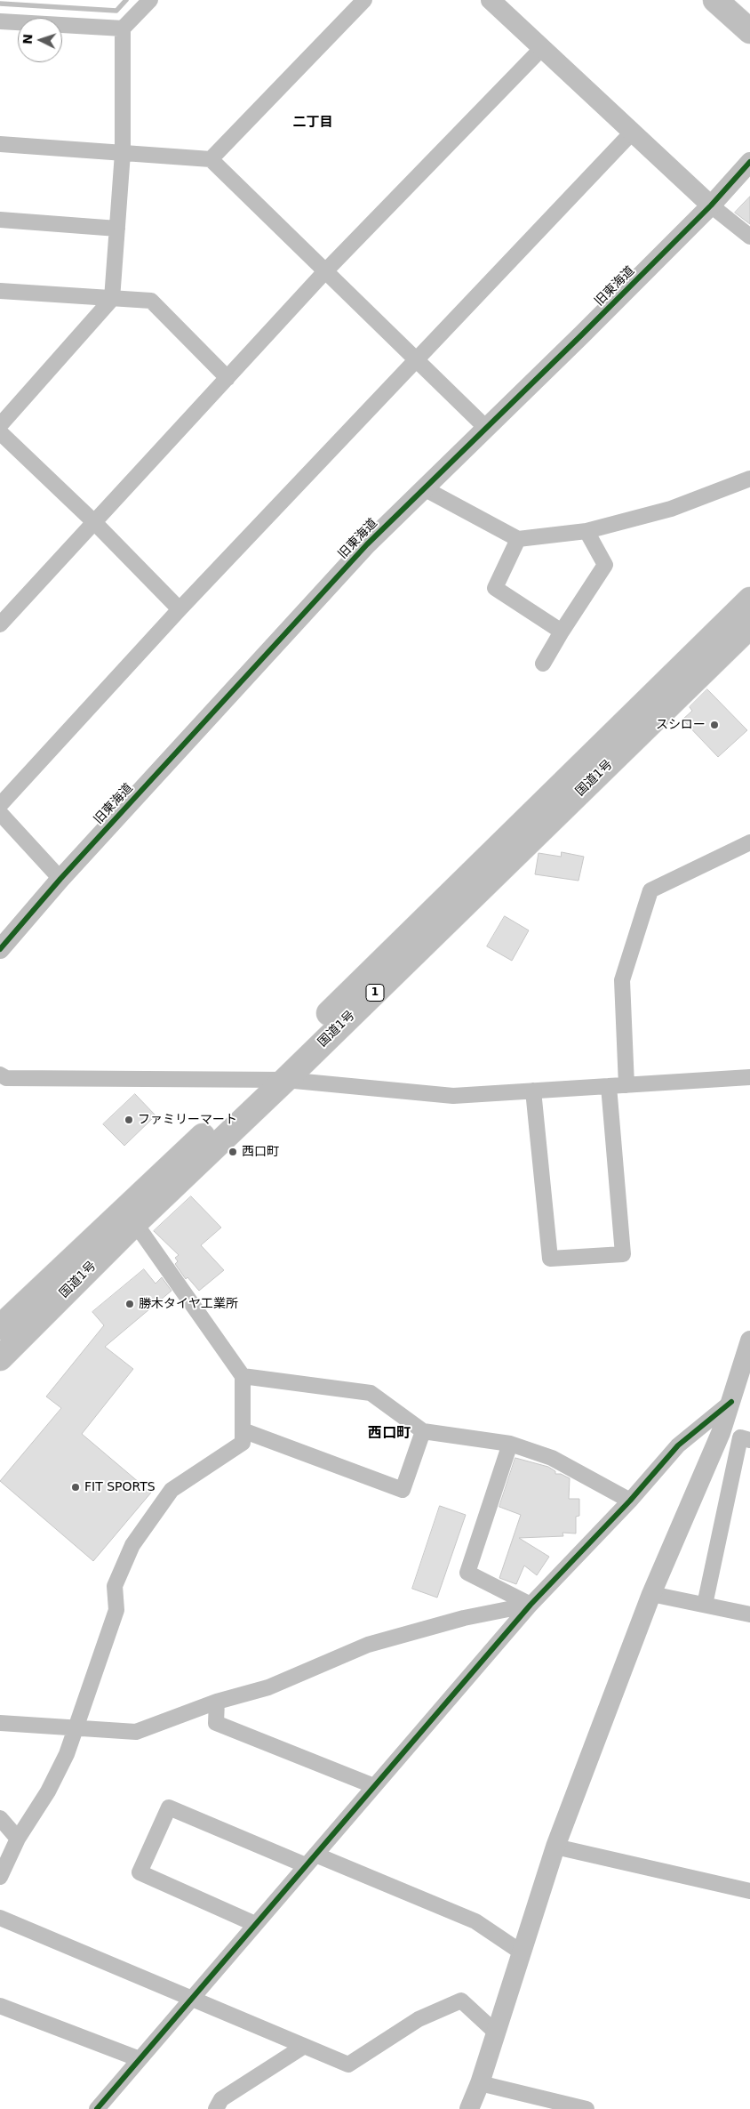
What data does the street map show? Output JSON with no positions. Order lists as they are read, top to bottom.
{
  "streets": {
    "main road": ["国道1号", "1"],
    "street": ["旧東海道"]
  },
  "districts": ["二丁目", "西口町"],
  "places": [
    "スシロー",
    "ファミリーマート",
    "西口町",
    "勝木タイヤ工業所",
    "FIT SPORTS"
  ],
  "north": "left"
}
